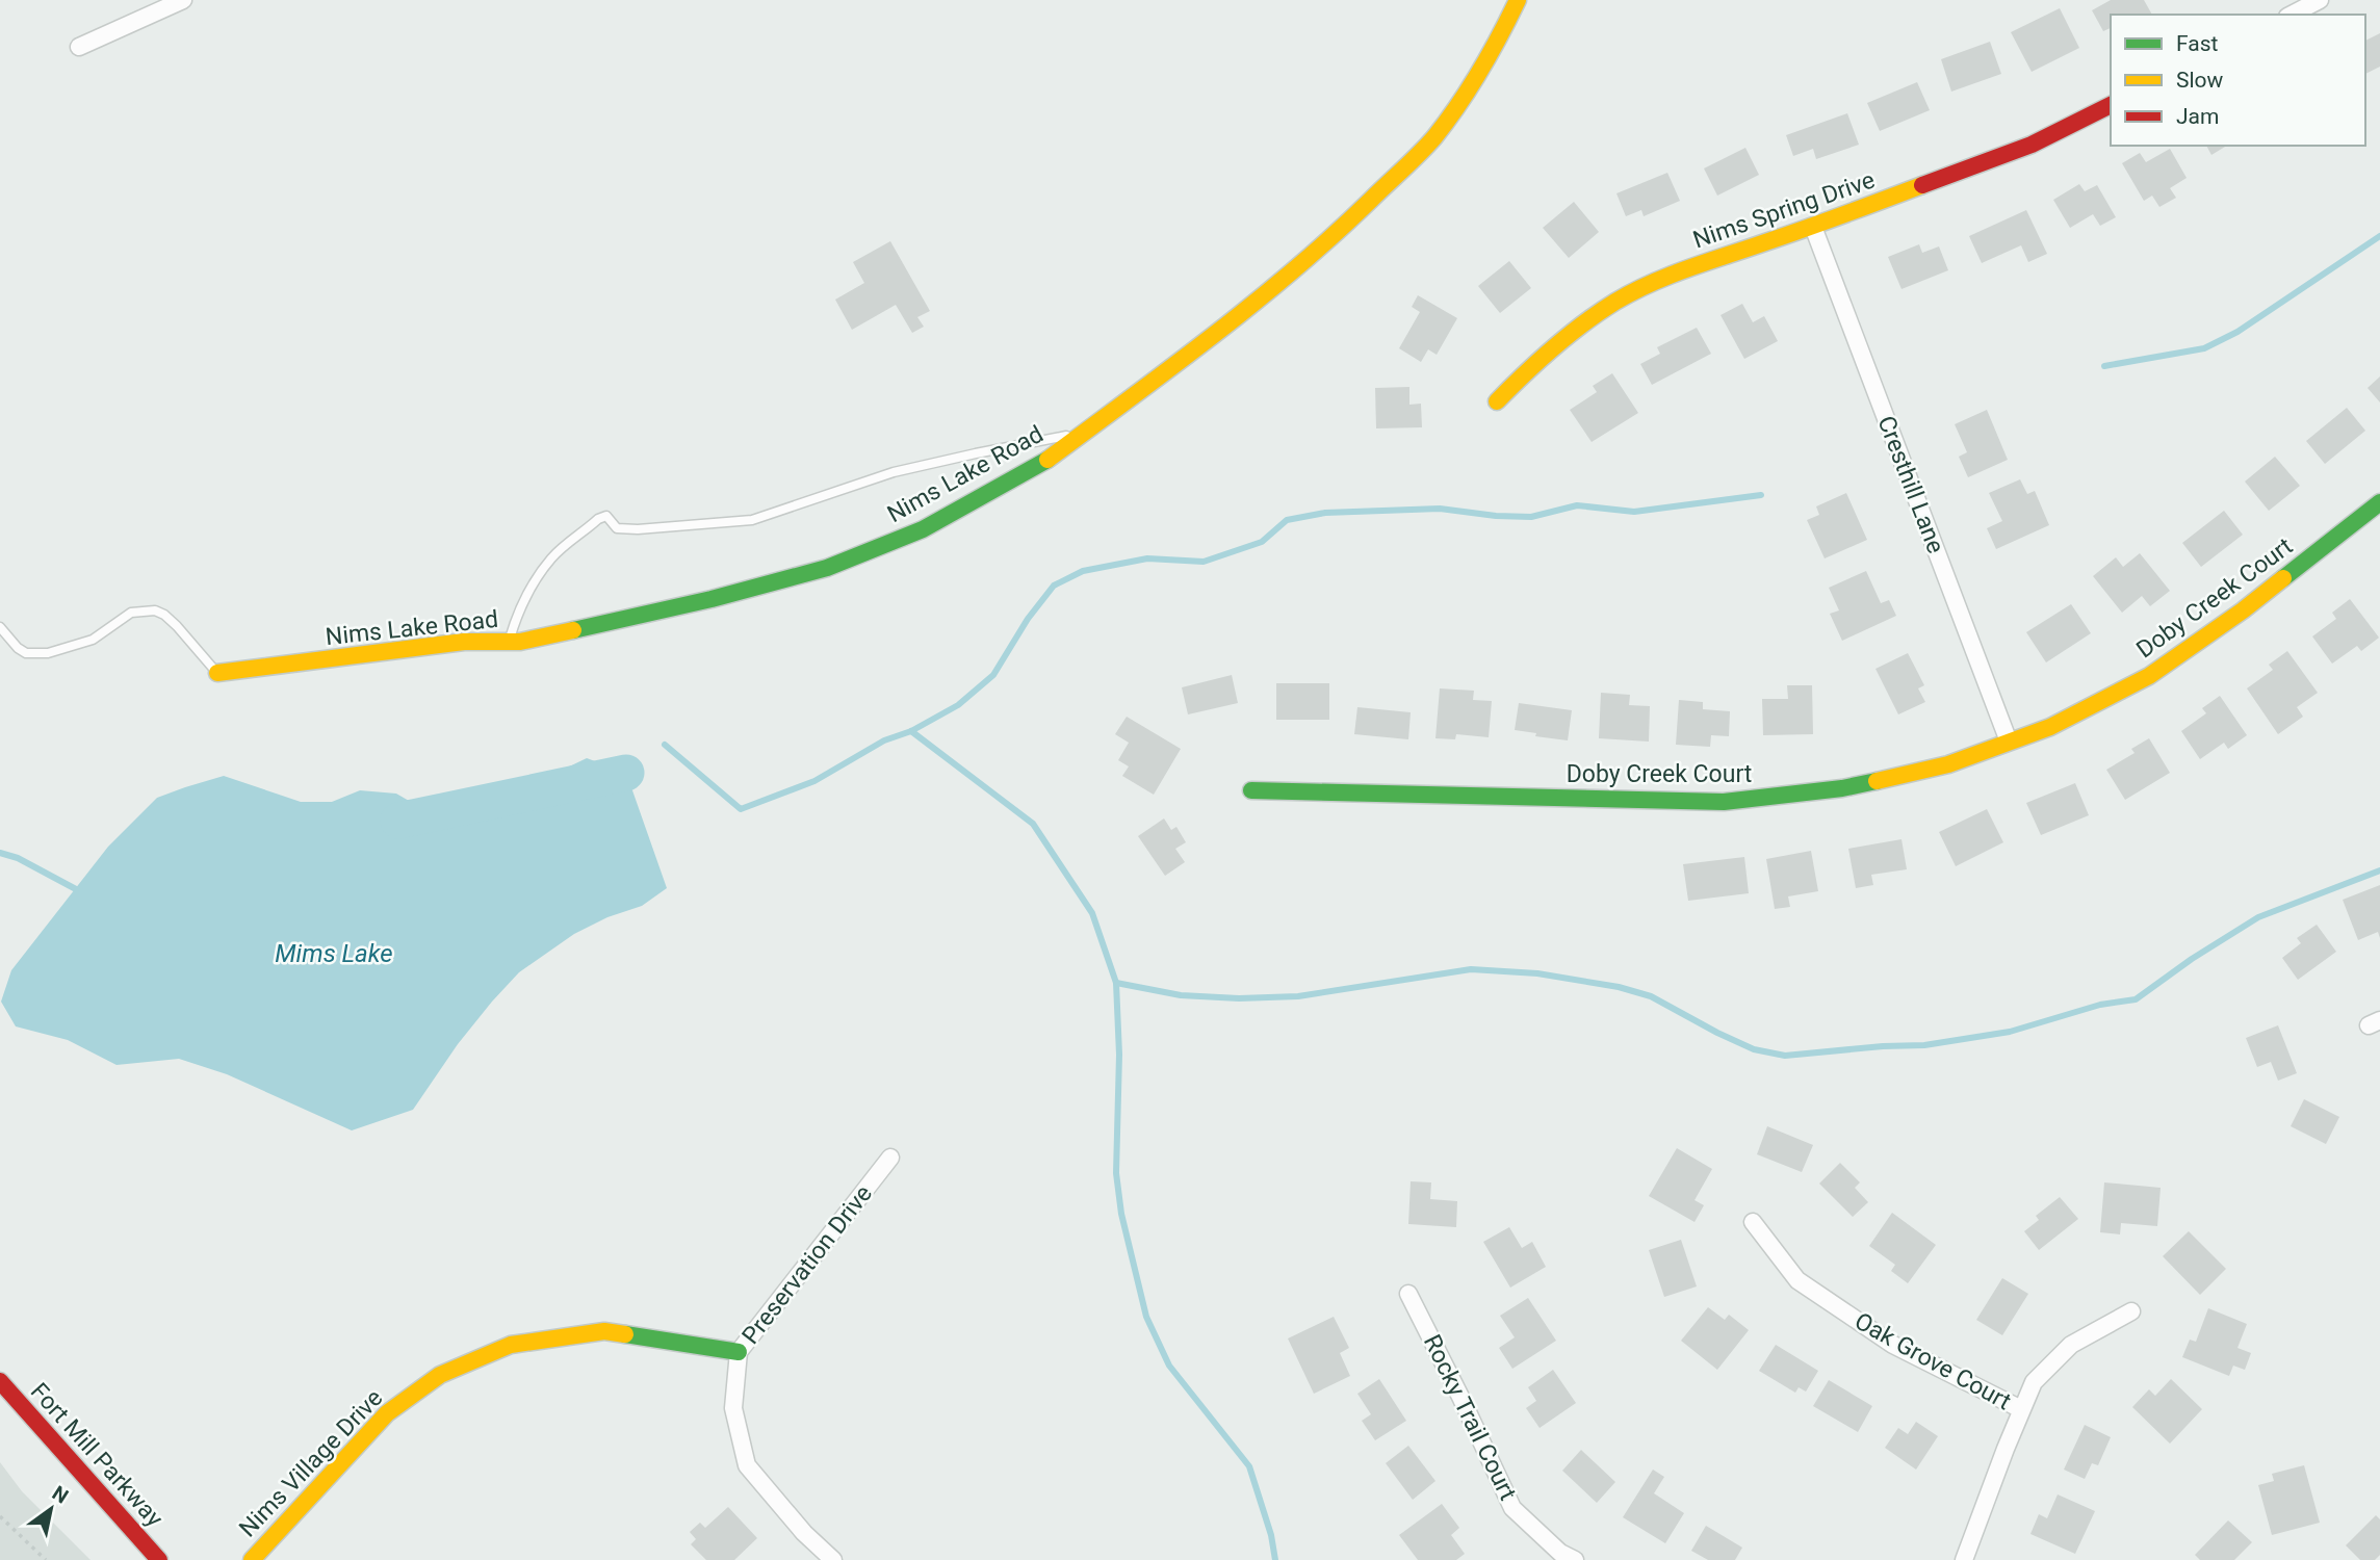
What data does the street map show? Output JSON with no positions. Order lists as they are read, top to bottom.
{
  "streets": {
    "street": [
      "Nims Spring Drive",
      "Nims Lake Road",
      "Cresthill Lane",
      "Doby Creek Court",
      "Preservation Drive",
      "Oak Grove Court",
      "Rocky Trail Court",
      "Fort Mill Parkway",
      "Nims Village Drive"
    ]
  },
  "crossings": [
    ["Nims Spring Drive", "Cresthill Lane"],
    ["Cresthill Lane", "Doby Creek Court"],
    ["Preservation Drive", "Nims Village Drive"]
  ],
  "water": ["Mims Lake"],
  "legend": ["Fast", "Slow", "Jam"],
  "north": "top right"
}
